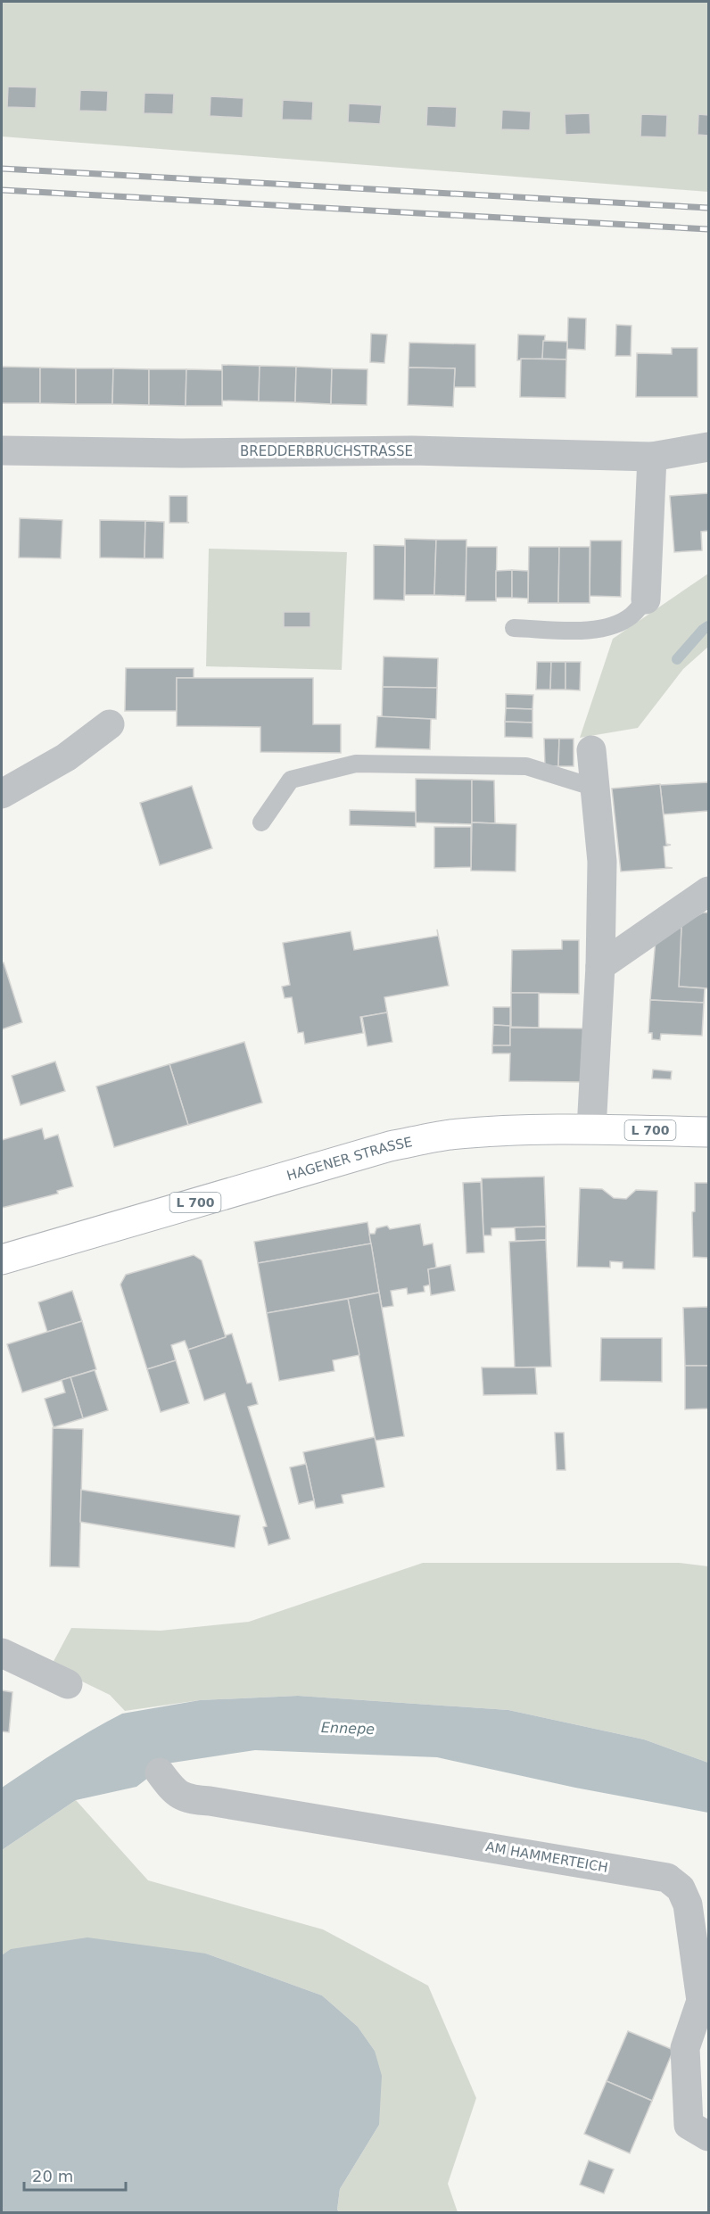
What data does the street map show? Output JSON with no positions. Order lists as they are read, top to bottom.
{
  "streets": {
    "main road": ["L 700", "HAGENER STRASSE"],
    "street": ["BREDDERBRUCHSTRASSE", "AM HAMMERTEICH"]
  },
  "water": ["Ennepe"],
  "scale_bar": "20 m"
}
